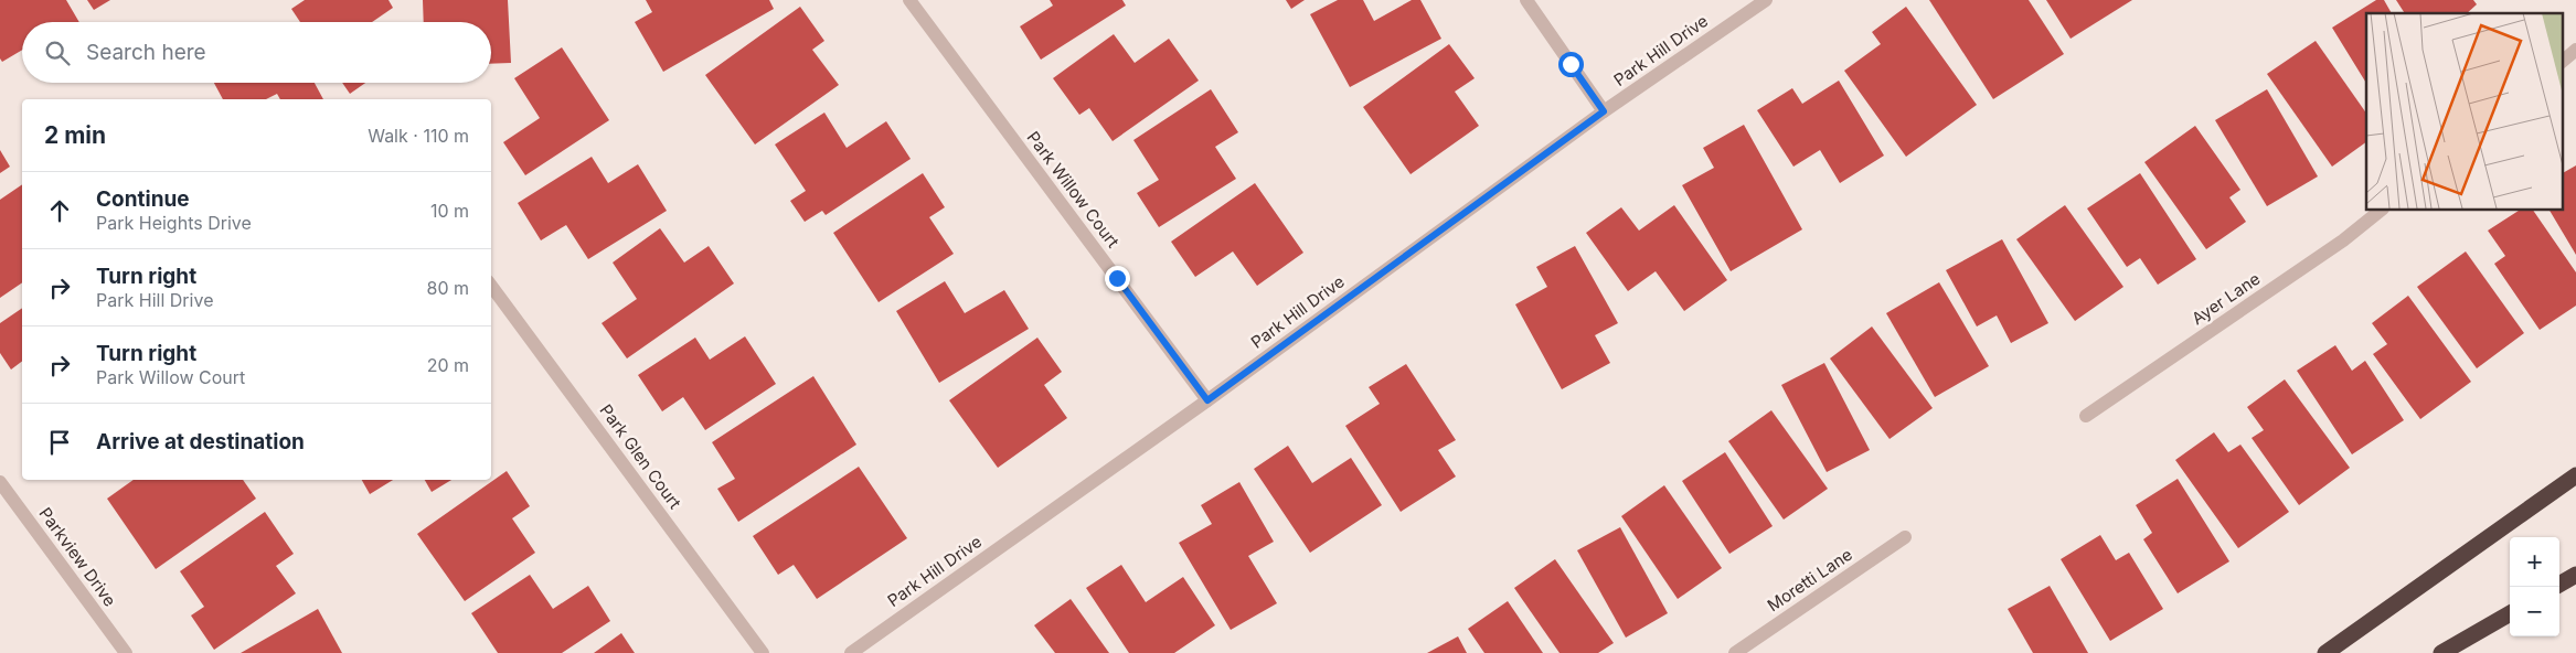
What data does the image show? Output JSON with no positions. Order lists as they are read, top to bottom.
{
  "streets": {
    "street": [
      "Park Hill Drive",
      "Park Willow Court",
      "Ayer Lane",
      "Park Glen Court",
      "Parkview Drive",
      "Moretti Lane"
    ]
  },
  "crossings": [
    ["Park Hill Drive", "Park Willow Court"]
  ],
  "page": {
    "search": "Search here",
    "heading": ["2 min", "Walk · 110 m"],
    "list": [
      ["Continue", "Park Heights Drive", "10 m"],
      ["Turn right", "Park Hill Drive", "80 m"],
      ["Turn right", "Park Willow Court", "20 m"],
      "Arrive at destination"
    ],
    "map_buttons": ["+", "−"]
  }
}
